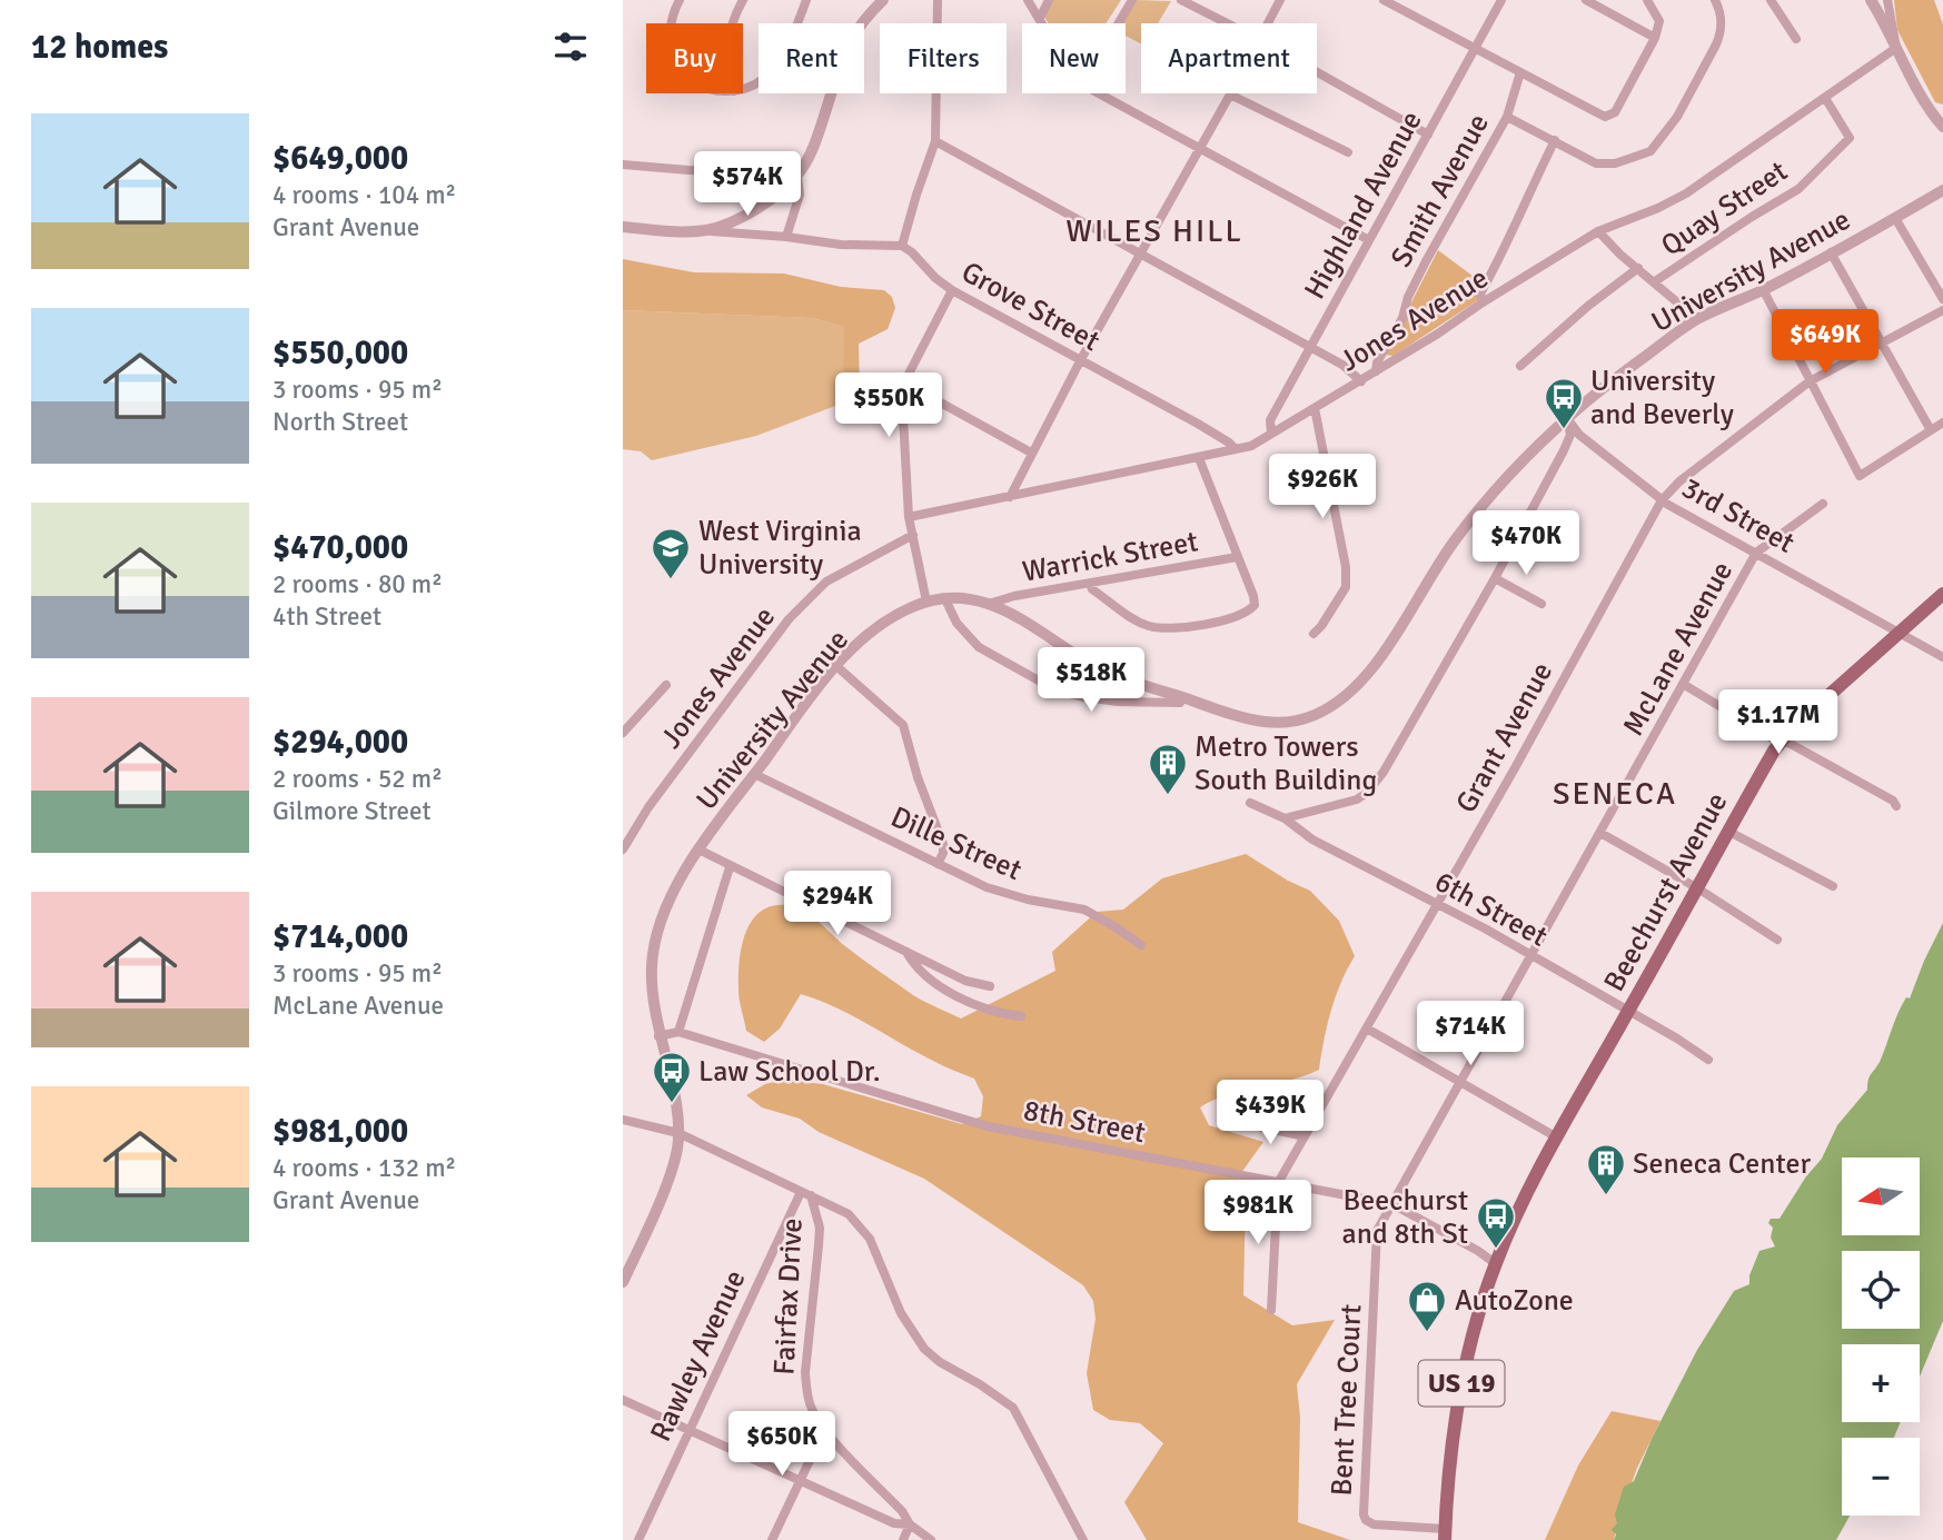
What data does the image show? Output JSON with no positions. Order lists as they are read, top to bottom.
{
  "streets": {
    "main road": ["Beechurst Avenue", "US 19"],
    "street": [
      "Smith Avenue",
      "Highland Avenue",
      "Quay Street",
      "University Avenue",
      "Grove Street",
      "Jones Avenue",
      "3rd Street",
      "Warrick Street",
      "McLane Avenue",
      "Grant Avenue",
      "Dille Street",
      "6th Street",
      "8th Street",
      "Fairfax Drive",
      "Rawley Avenue",
      "Bent Tree Court"
    ]
  },
  "crossings": [
    ["Smith Avenue", "Jones Avenue"],
    ["Highland Avenue", "Jones Avenue"],
    ["Quay Street", "Jones Avenue"],
    ["University Avenue", "3rd Street"],
    ["University Avenue", "Warrick Street"],
    ["University Avenue", "Dille Street"],
    ["University Avenue", "8th Street"],
    ["Grove Street", "Jones Avenue"],
    ["3rd Street", "McLane Avenue"],
    ["3rd Street", "Grant Avenue"],
    ["3rd Street", "Beechurst Avenue"],
    ["McLane Avenue", "6th Street"],
    ["McLane Avenue", "8th Street"],
    ["McLane Avenue", "Bent Tree Court"],
    ["Grant Avenue", "6th Street"],
    ["Grant Avenue", "8th Street"],
    ["Beechurst Avenue", "6th Street"],
    ["Beechurst Avenue", "8th Street"],
    ["Beechurst Avenue", "US 19"],
    ["8th Street", "US 19"],
    ["8th Street", "Bent Tree Court"],
    ["Fairfax Drive", "Rawley Avenue"],
    ["US 19", "Bent Tree Court"]
  ],
  "districts": ["WILES HILL", "SENECA"],
  "places": {
    "bus stop": ["University and Beverly", "Law School Dr.", "Beechurst and 8th St"],
    "school or university": ["West Virginia University"],
    "building": ["Metro Towers South Building", "Seneca Center"],
    "shop": ["AutoZone"]
  },
  "north": "left",
  "page": {
    "heading": "12 homes",
    "chip": [
      "Buy",
      "Rent",
      "Filters",
      "New",
      "Apartment"
    ],
    "list": [
      {
        "name": "$649,000",
        "note": "4 rooms · 104 m² · Grant Avenue"
      },
      {
        "name": "$550,000",
        "note": "3 rooms · 95 m² · North Street"
      },
      {
        "name": "$470,000",
        "note": "2 rooms · 80 m² · 4th Street"
      },
      {
        "name": "$294,000",
        "note": "2 rooms · 52 m² · Gilmore Street"
      },
      {
        "name": "$714,000",
        "note": "3 rooms · 95 m² · McLane Avenue"
      },
      {
        "name": "$981,000",
        "note": "4 rooms · 132 m² · Grant Avenue"
      }
    ],
    "price": [
      "$574K",
      "$649K",
      "$550K",
      "$926K",
      "$470K",
      "$518K",
      "$1.17M",
      "$294K",
      "$714K",
      "$439K",
      "$981K",
      "$650K"
    ],
    "map_buttons": ["+", "−"]
  }
}
